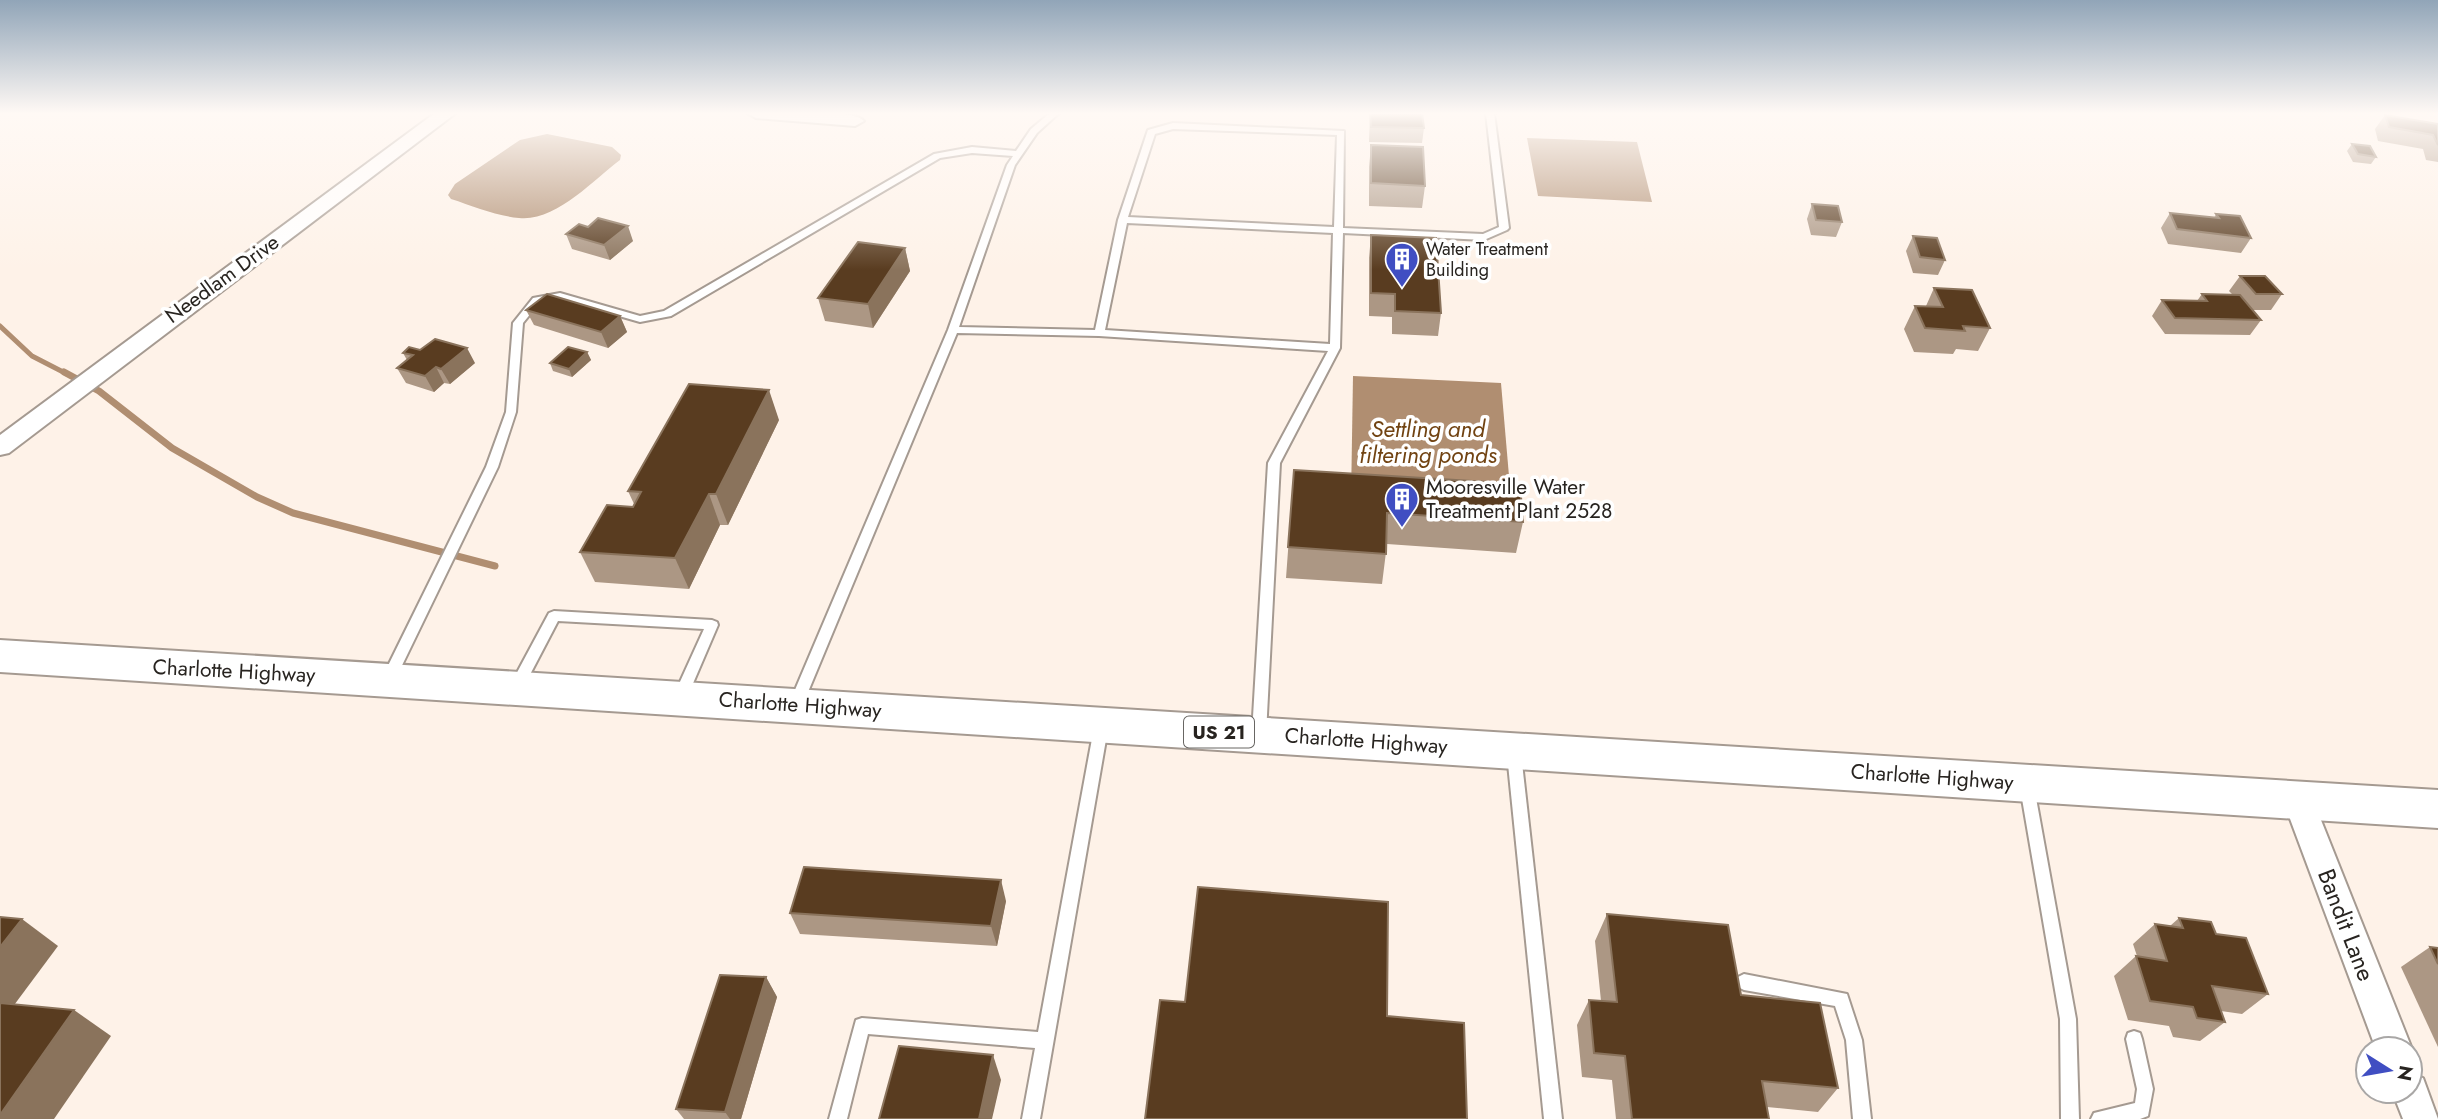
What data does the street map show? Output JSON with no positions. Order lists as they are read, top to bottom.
{
  "streets": {
    "main road": ["Charlotte Highway", "US 21"],
    "street": ["Needlam Drive", "Bandit Lane"]
  },
  "crossings": [
    ["Charlotte Highway", "Bandit Lane"]
  ],
  "water": ["Settling and filtering ponds"],
  "places": {
    "building": ["Water Treatment Building", "Mooresville Water Treatment Plant 2528"]
  },
  "north": "right"
}
